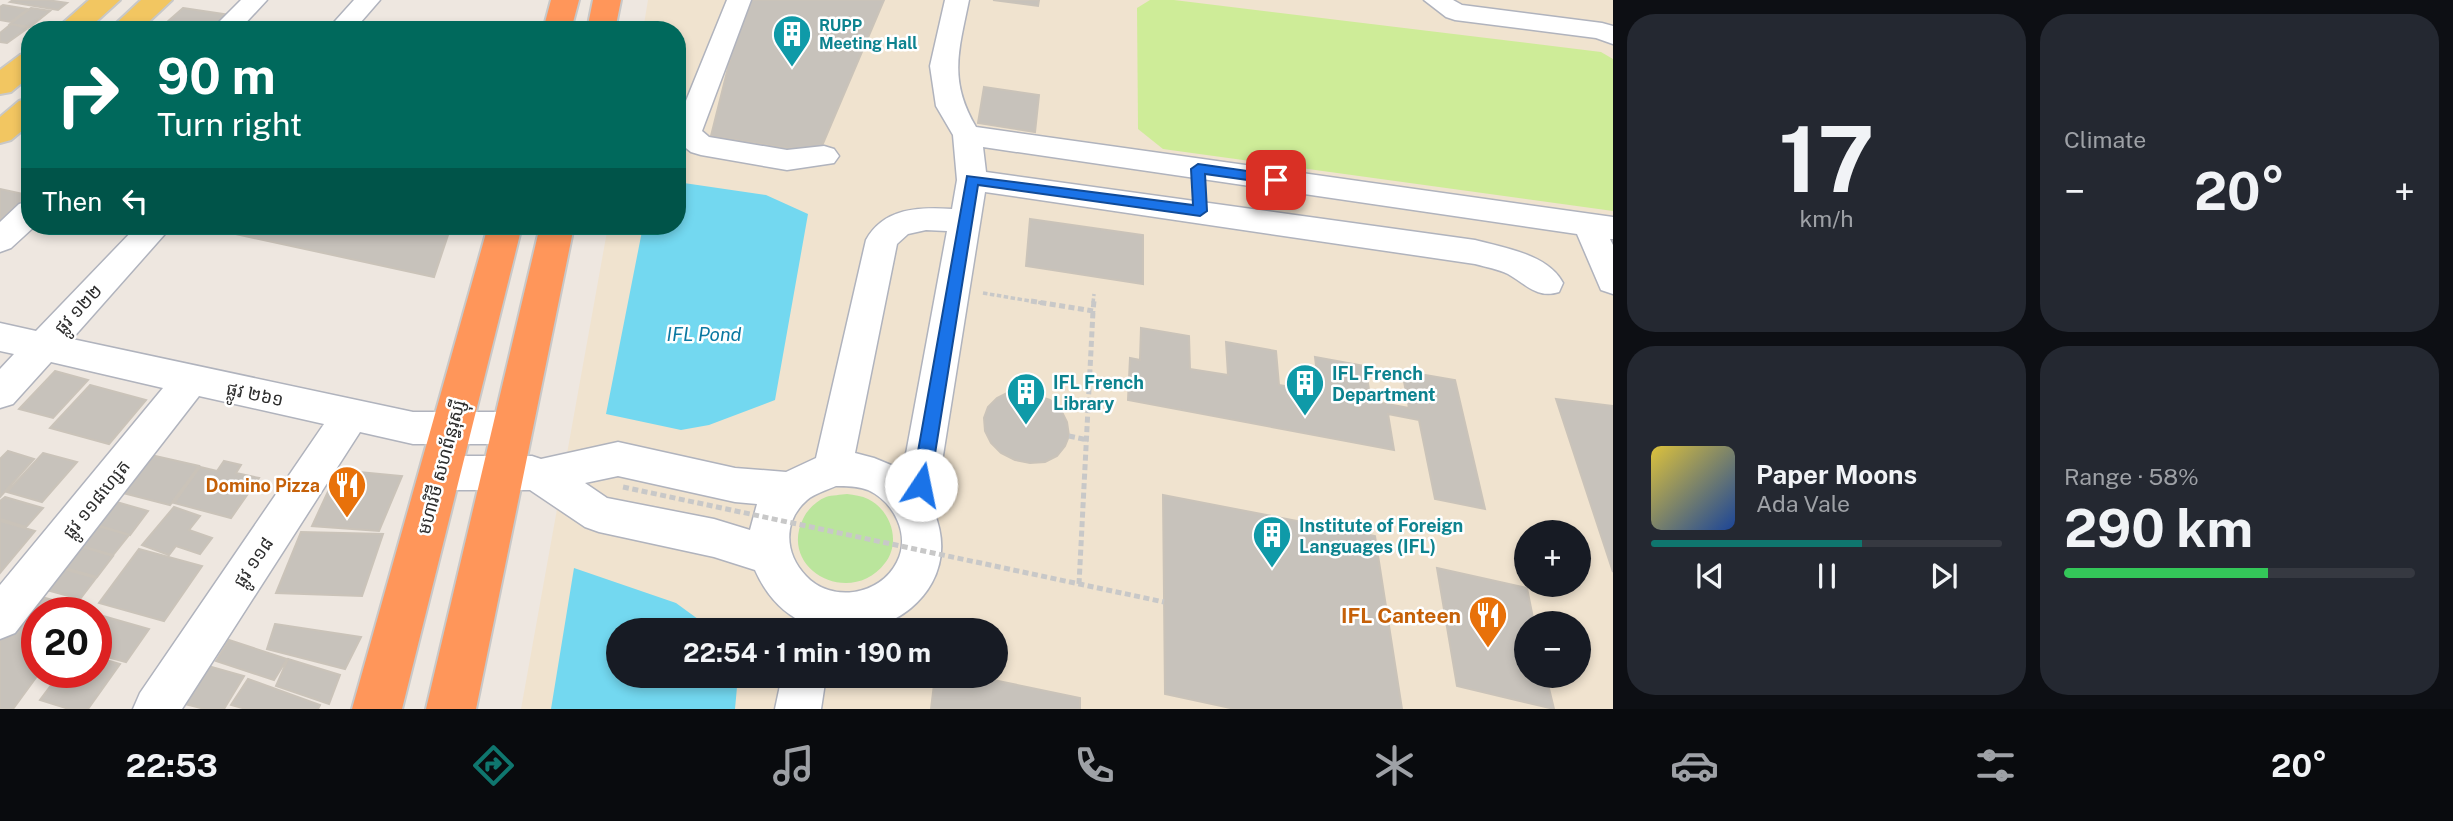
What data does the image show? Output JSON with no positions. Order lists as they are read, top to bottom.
{
  "streets": {
    "highway": ["មហាវិថី សហព័ន្ធរុស្ស៊ី"],
    "street": [
      "ផ្លូវ ១២២",
      "ផ្លូវ ២៦១",
      "ផ្លូវ ១១៨ហ្សេត",
      "ផ្លូវ ១១៨"
    ]
  },
  "crossings": [
    ["ផ្លូវ ១២២", "ផ្លូវ ២៦១"],
    ["ផ្លូវ ២៦១", "មហាវិថី សហព័ន្ធរុស្ស៊ី"],
    ["ផ្លូវ ២៦១", "ផ្លូវ ១១៨ហ្សេត"],
    ["ផ្លូវ ២៦១", "ផ្លូវ ១១៨"]
  ],
  "water": ["IFL Pond"],
  "places": {
    "building": [
      "RUPP Meeting Hall",
      "IFL French Department",
      "IFL French Library",
      "Institute of Foreign Languages (IFL)"
    ],
    "restaurant": ["Domino Pizza", "IFL Canteen"]
  },
  "page": {
    "tile": [
      ["17", "km/h"],
      "Climate",
      ["Range · 58%", "290 km"]
    ],
    "turn": ["90 m", "Turn right"],
    "heat": ["−", "20°", "+"],
    "then": "Then",
    "song": ["Paper Moons", "Ada Vale"],
    "map_buttons": ["+", "−"],
    "limit": "20",
    "trip": "22:54 · 1 min · 190 m",
    "tabs": ["22:53", "20°"]
  }
}
